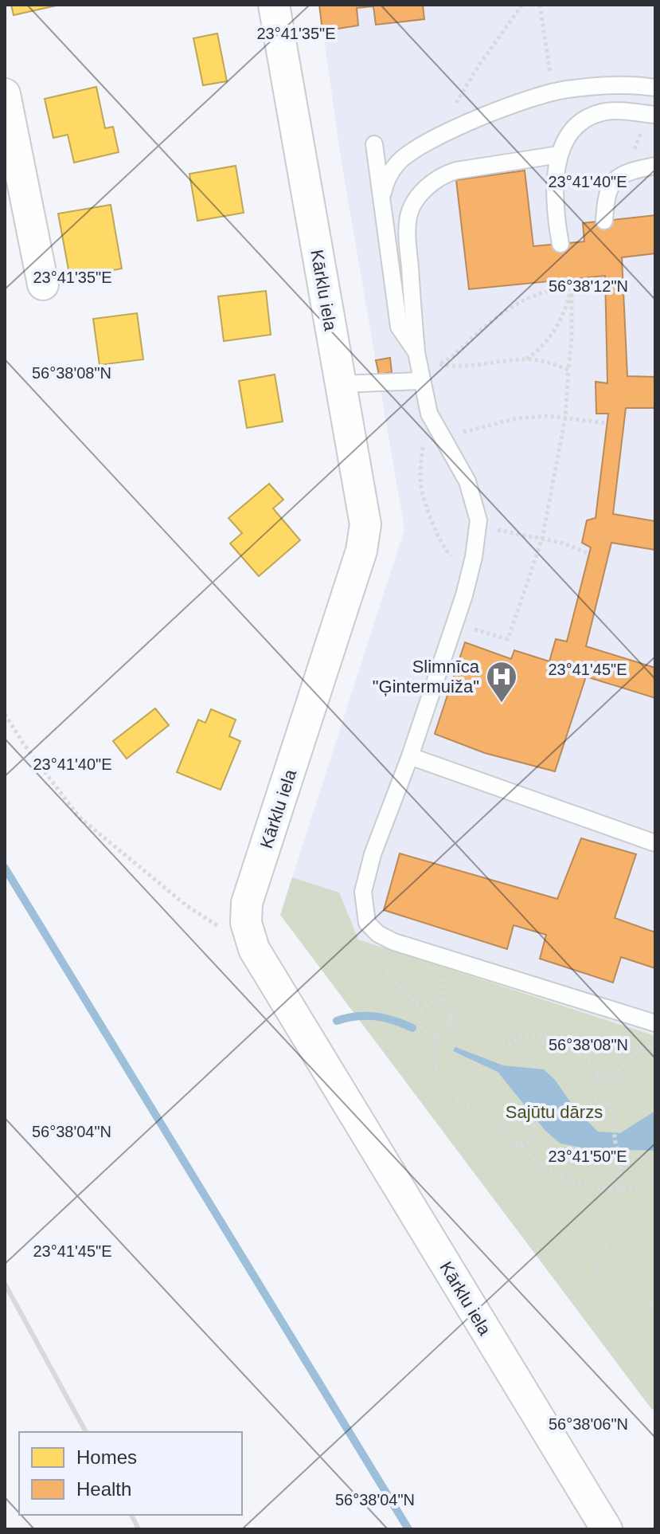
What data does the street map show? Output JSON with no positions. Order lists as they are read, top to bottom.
{
  "streets": {
    "street": ["Kārklu iela"]
  },
  "parks": ["Sajūtu dārzs"],
  "places": {
    "hospital": ["Slimnīca \"Ģintermuiža\""]
  },
  "legend": ["Homes", "Health"],
  "coordinates": [
    "23°41'35\"E",
    "23°41'40\"E",
    "56°38'12\"N",
    "56°38'08\"N",
    "23°41'45\"E",
    "56°38'04\"N",
    "23°41'50\"E",
    "56°38'06\"N"
  ]
}
